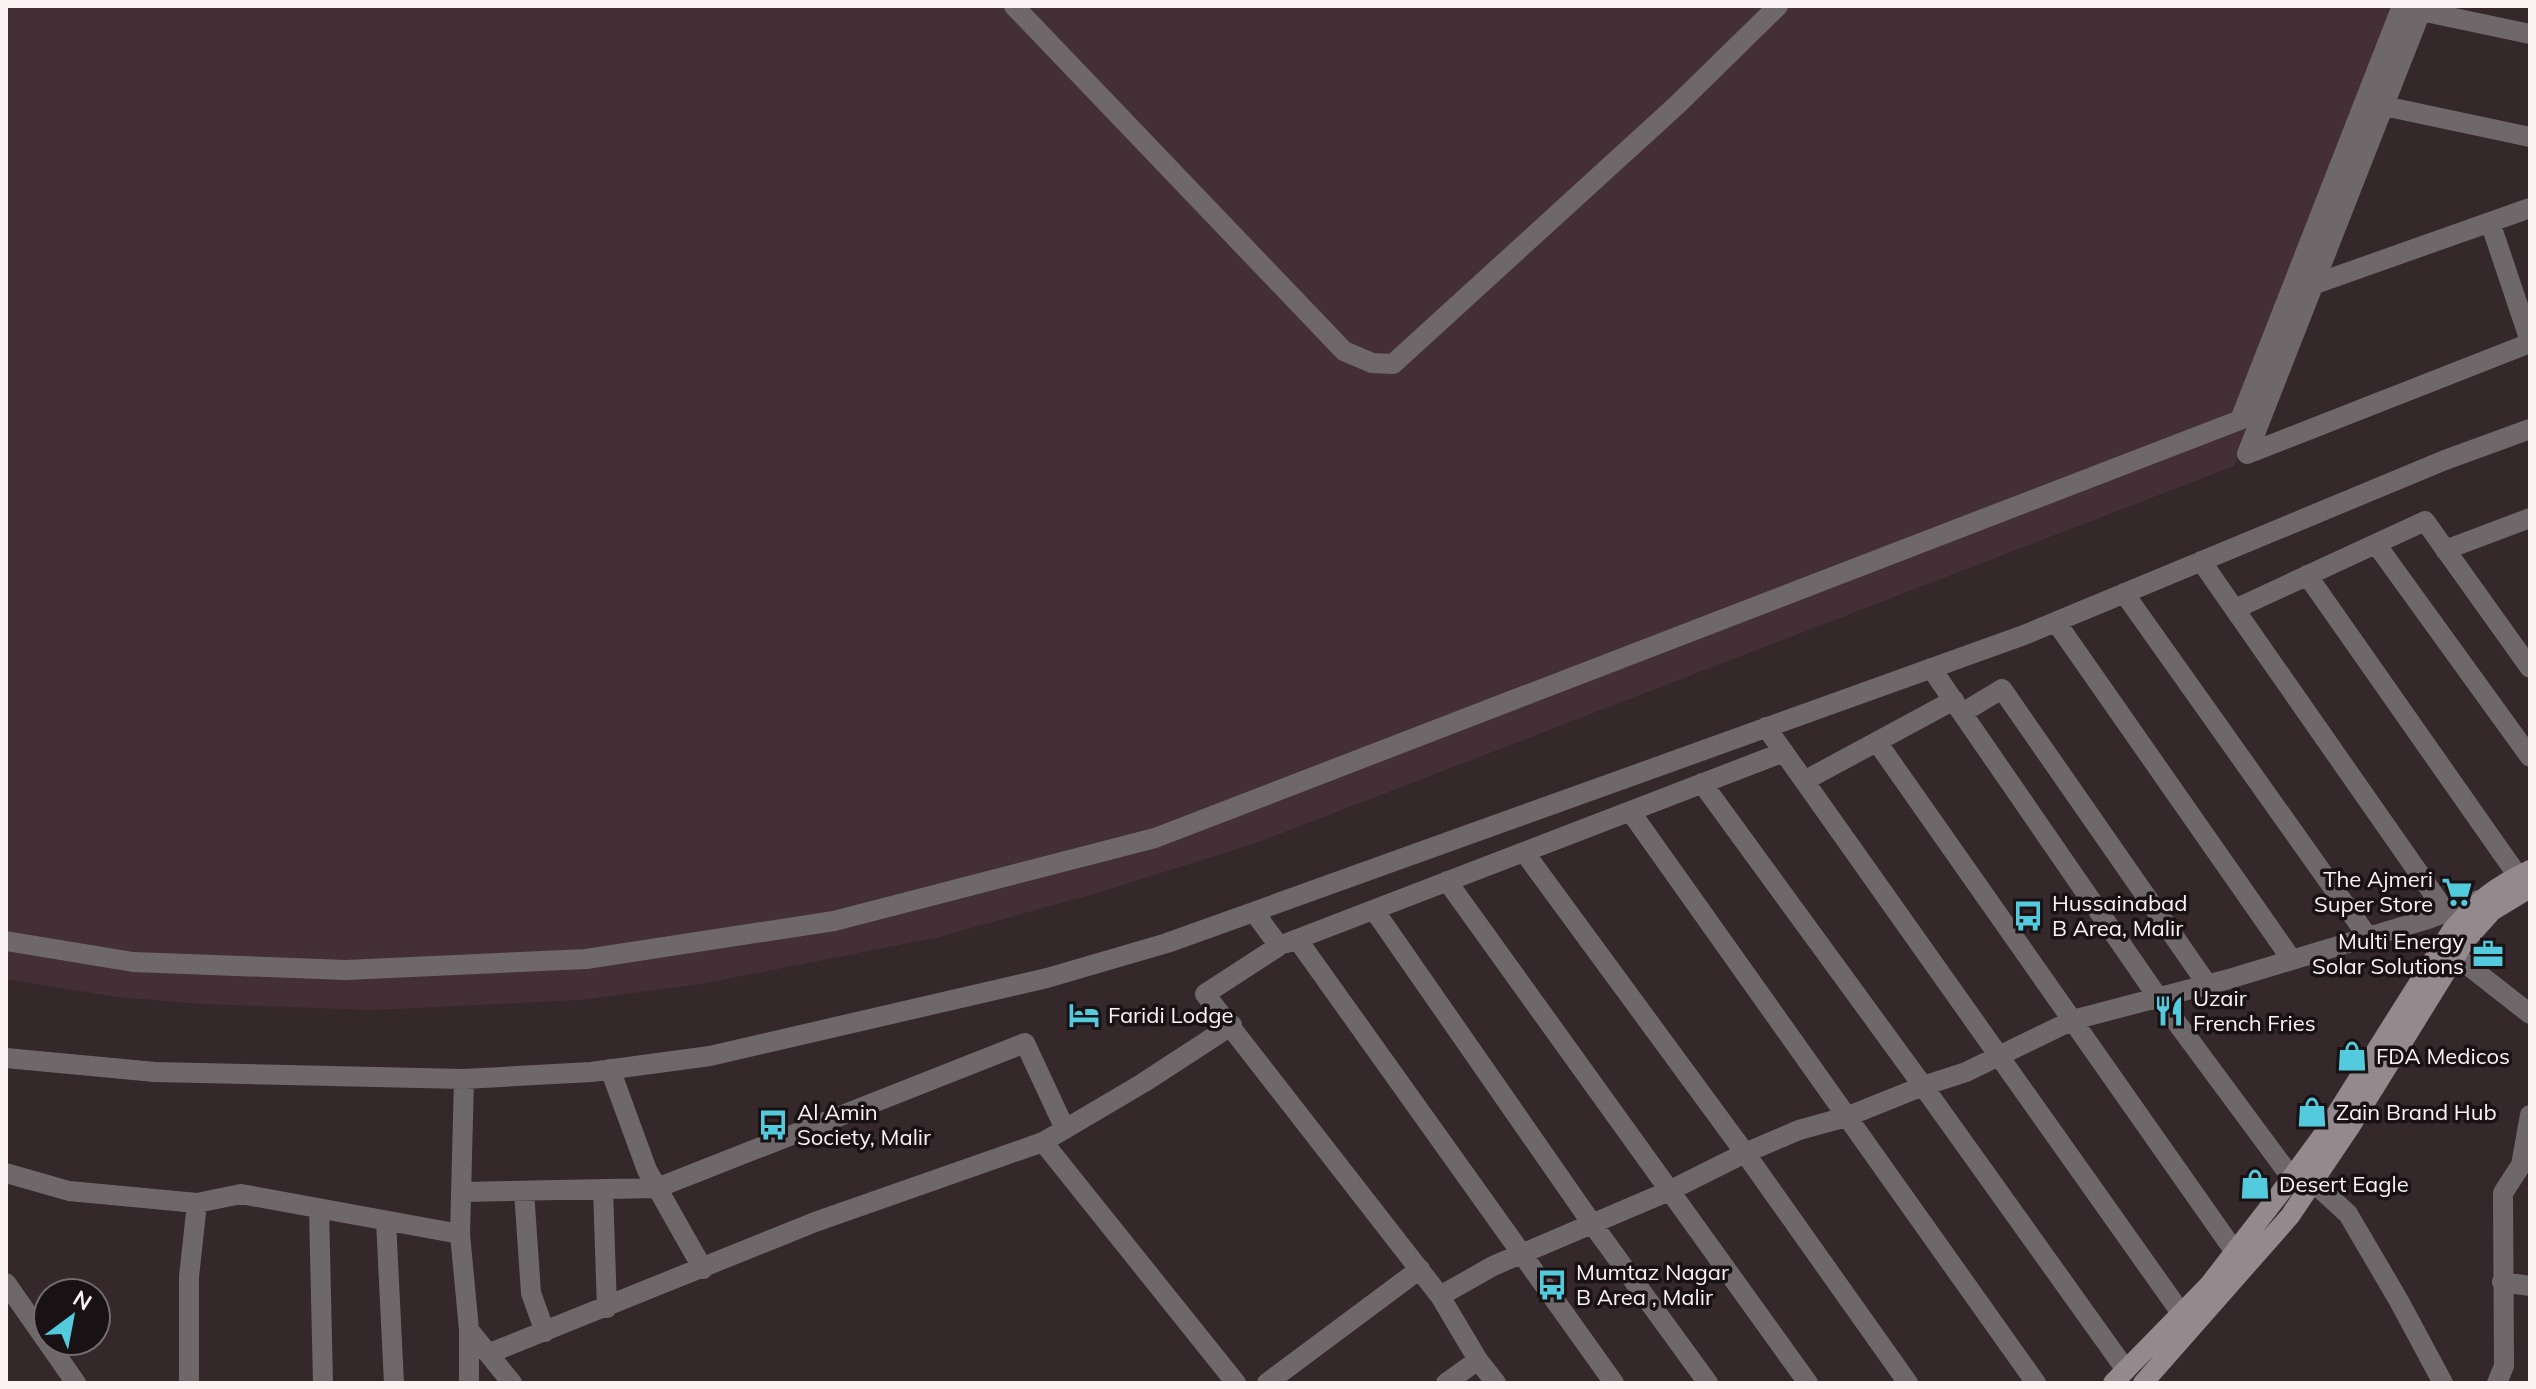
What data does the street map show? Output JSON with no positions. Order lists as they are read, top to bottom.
{
  "places": {
    "supermarket": ["The Ajmeri Super Store"],
    "bus stop": ["Hussainabad B Area, Malir", "Al Amin Society, Malir", "Mumtaz Nagar B Area , Malir"],
    "office": ["Multi Energy Solar Solutions"],
    "restaurant": ["Uzair French Fries"],
    "hotel": ["Faridi Lodge"],
    "shop": ["FDA Medicos", "Zain Brand Hub", "Desert Eagle"]
  },
  "north": "top right"
}
